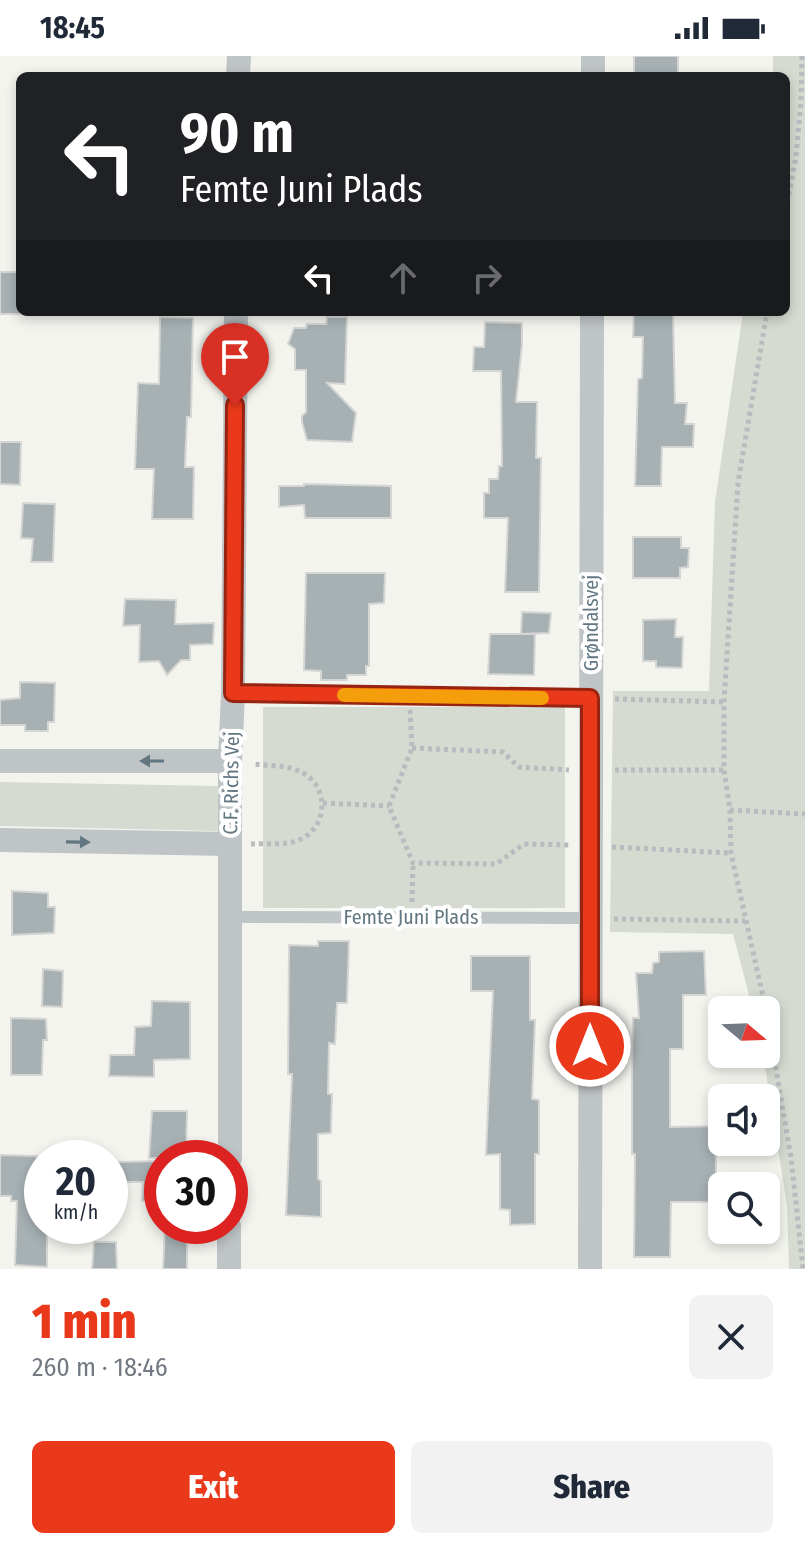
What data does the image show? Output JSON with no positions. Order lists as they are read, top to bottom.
{
  "streets": {
    "street": ["Grøndalsvej", "C.F. Richs Vej"],
    "lane": ["Femte Juni Plads"]
  },
  "crossings": [
    ["Grøndalsvej", "Femte Juni Plads"],
    ["C.F. Richs Vej", "Femte Juni Plads"]
  ],
  "north": "right",
  "page": {
    "status": "18:45",
    "turn": ["90 m", "Femte Juni Plads"],
    "speed": "20 km/h",
    "limit": "30",
    "heading": ["1 min", "260 m · 18:46"],
    "buttons": ["Exit", "Share"]
  }
}
